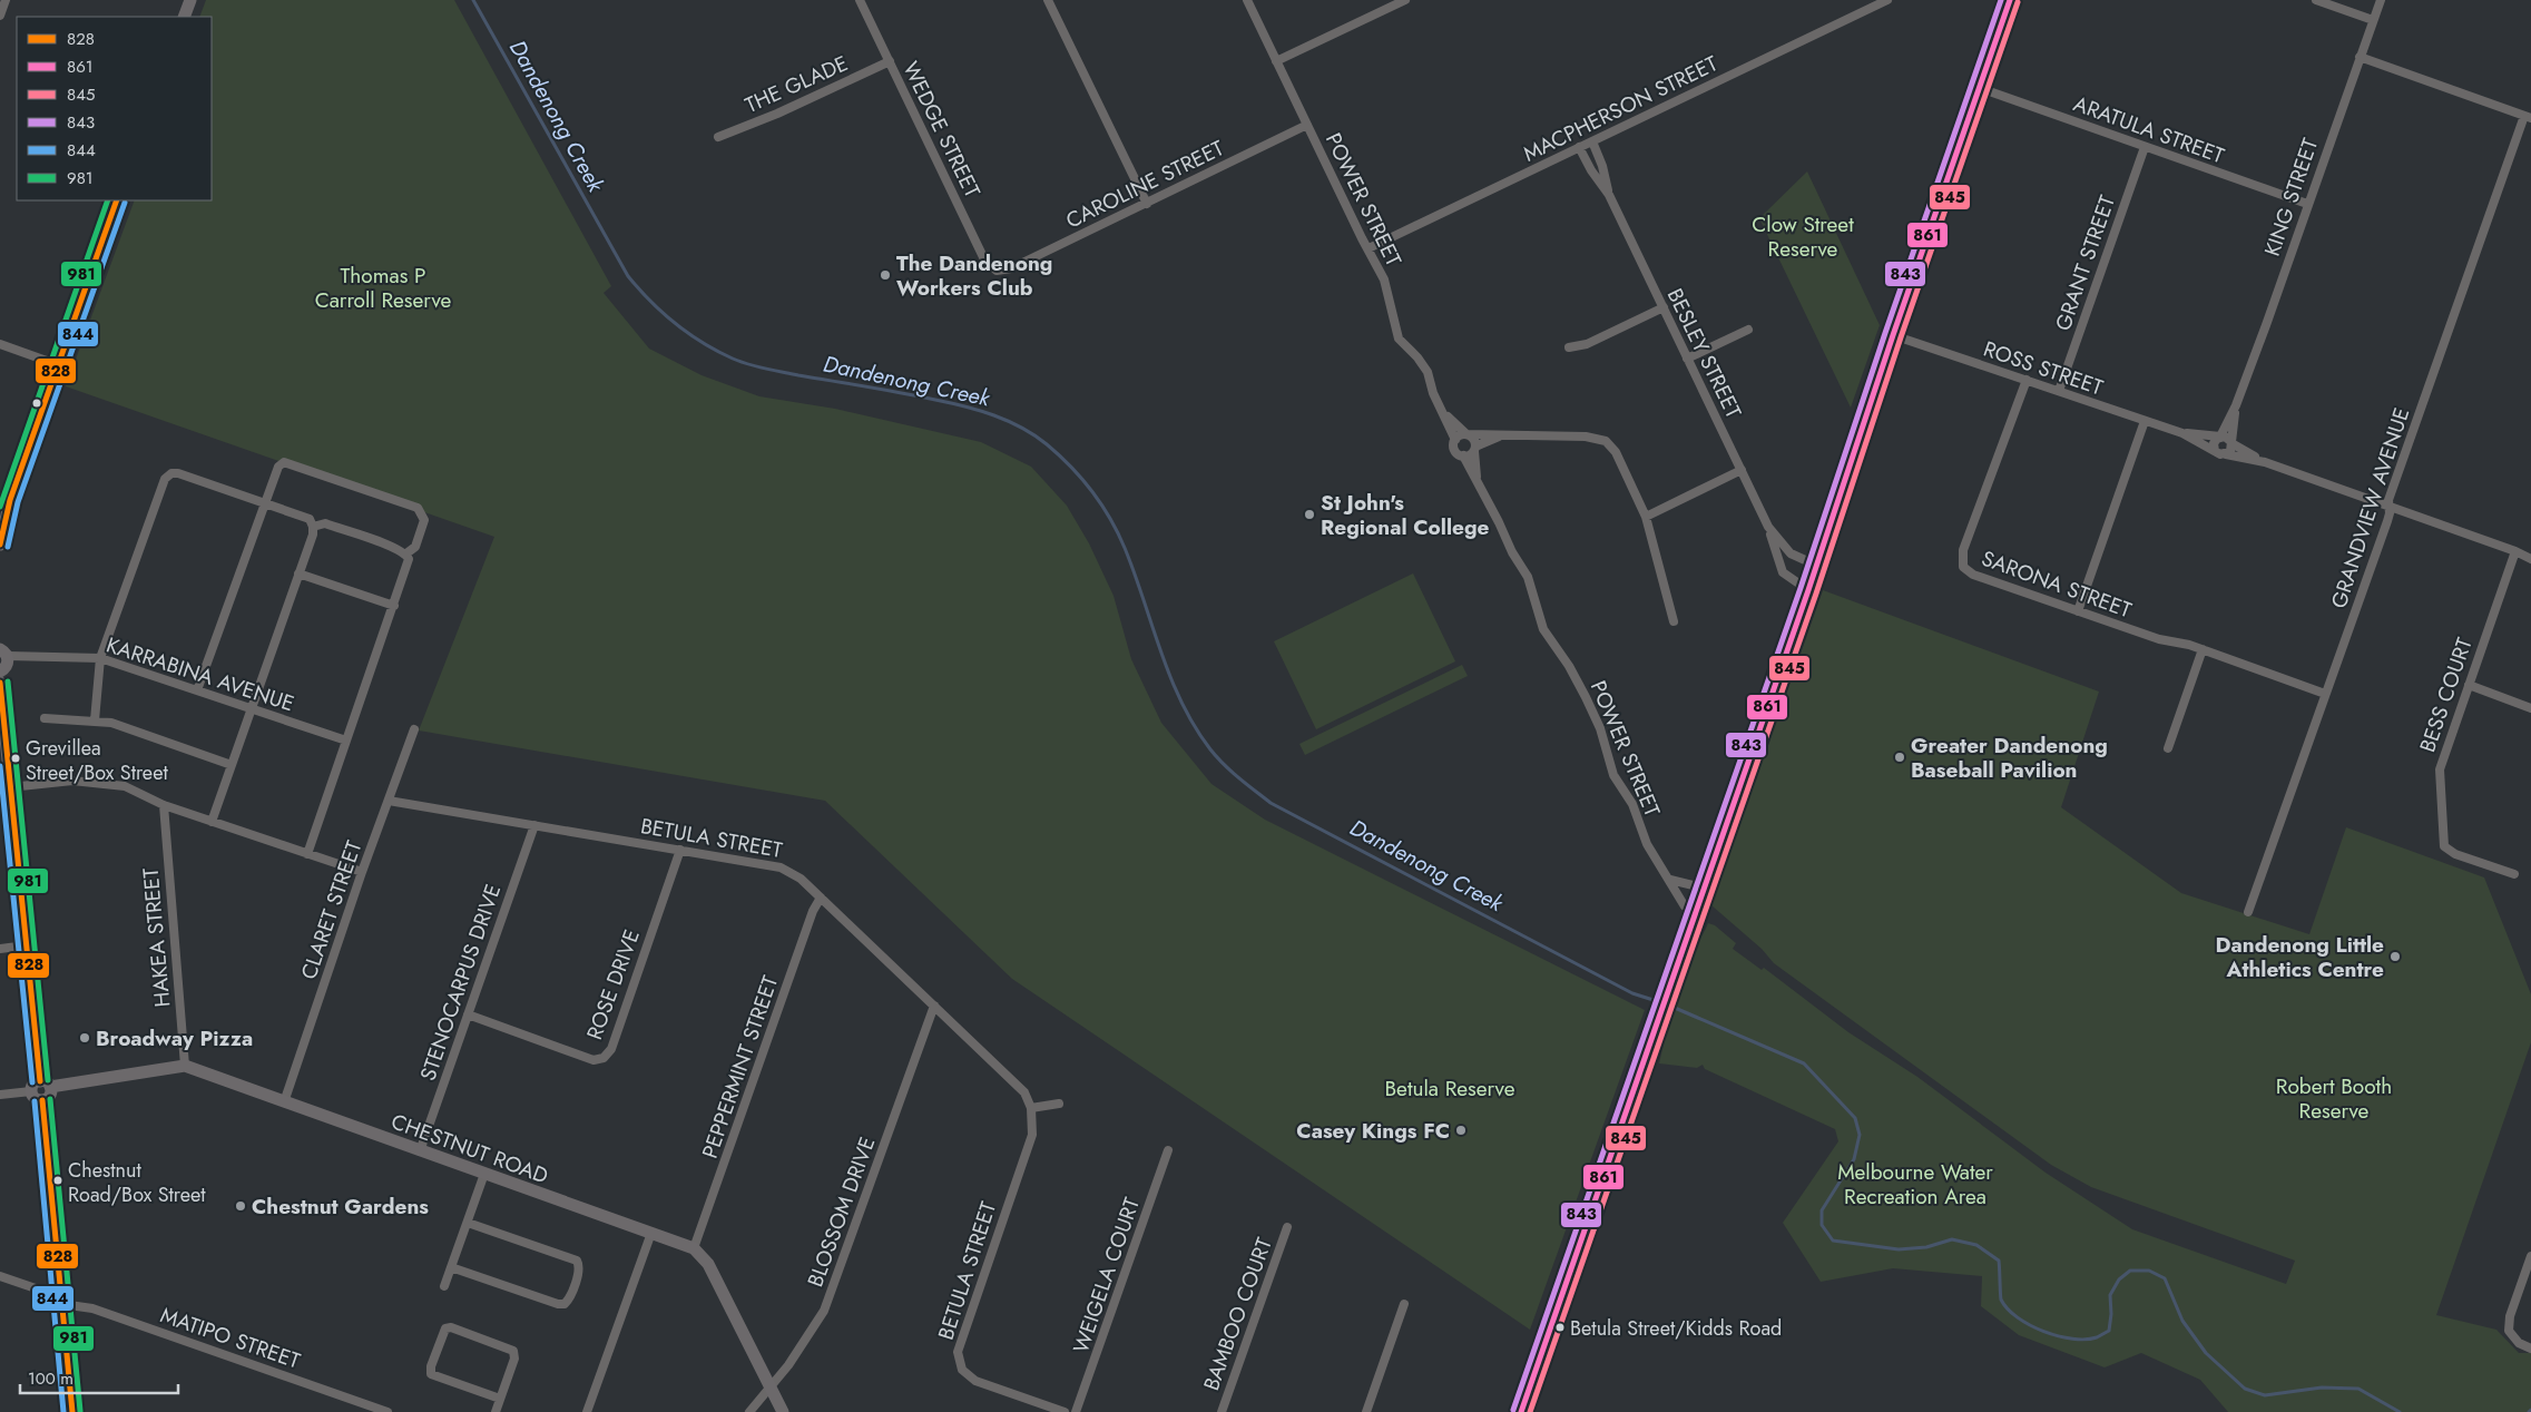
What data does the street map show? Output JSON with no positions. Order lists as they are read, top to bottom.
{
  "streets": {
    "main road": ["CHESTNUT ROAD"],
    "street": [
      "THE GLADE",
      "MACPHERSON STREET",
      "WEDGE STREET",
      "ARATULA STREET",
      "CAROLINE STREET",
      "KING STREET",
      "POWER STREET",
      "GRANT STREET",
      "BESLEY STREET",
      "ROSS STREET",
      "GRANDVIEW AVENUE",
      "SARONA STREET",
      "KARRABINA AVENUE",
      "BESS COURT",
      "BETULA STREET",
      "CLARET STREET",
      "HAKEA STREET",
      "STENOCARPUS DRIVE",
      "ROSE DRIVE",
      "PEPPERMINT STREET",
      "BLOSSOM DRIVE",
      "WEIGELA COURT",
      "BAMBOO COURT",
      "MATIPO STREET"
    ]
  },
  "crossings": [
    ["THE GLADE", "WEDGE STREET"],
    ["MACPHERSON STREET", "POWER STREET"],
    ["MACPHERSON STREET", "BESLEY STREET"],
    ["WEDGE STREET", "CAROLINE STREET"],
    ["ARATULA STREET", "KING STREET"],
    ["ARATULA STREET", "GRANT STREET"],
    ["CAROLINE STREET", "POWER STREET"],
    ["KING STREET", "ROSS STREET"],
    ["GRANT STREET", "ROSS STREET"],
    ["ROSS STREET", "SARONA STREET"],
    ["GRANDVIEW AVENUE", "SARONA STREET"],
    ["BETULA STREET", "CLARET STREET"],
    ["BETULA STREET", "STENOCARPUS DRIVE"],
    ["BETULA STREET", "ROSE DRIVE"],
    ["BETULA STREET", "PEPPERMINT STREET"],
    ["BETULA STREET", "BLOSSOM DRIVE"],
    ["CLARET STREET", "CHESTNUT ROAD"],
    ["HAKEA STREET", "CHESTNUT ROAD"],
    ["STENOCARPUS DRIVE", "ROSE DRIVE"],
    ["STENOCARPUS DRIVE", "CHESTNUT ROAD"],
    ["PEPPERMINT STREET", "CHESTNUT ROAD"]
  ],
  "water": ["Dandenong Creek"],
  "parks": [
    "Clow Street Reserve",
    "Thomas P Carroll Reserve",
    "Robert Booth Reserve",
    "Betula Reserve",
    "Melbourne Water Recreation Area"
  ],
  "places": [
    "The Dandenong Workers Club",
    "St John's Regional College",
    "Greater Dandenong Baseball Pavilion",
    "Grevillea Street/Box Street",
    "Dandenong Little Athletics Centre",
    "Broadway Pizza",
    "Casey Kings FC",
    "Chestnut Road/Box Street",
    "Chestnut Gardens",
    "Betula Street/Kidds Road"
  ],
  "lines": [
    "transit line 861",
    "transit line 843",
    "transit line 845",
    "transit line 828",
    "transit line 981",
    "transit line 844"
  ],
  "legend": [
    "828",
    "861",
    "845",
    "843",
    "844",
    "981"
  ],
  "scale_bar": "100 m"
}
